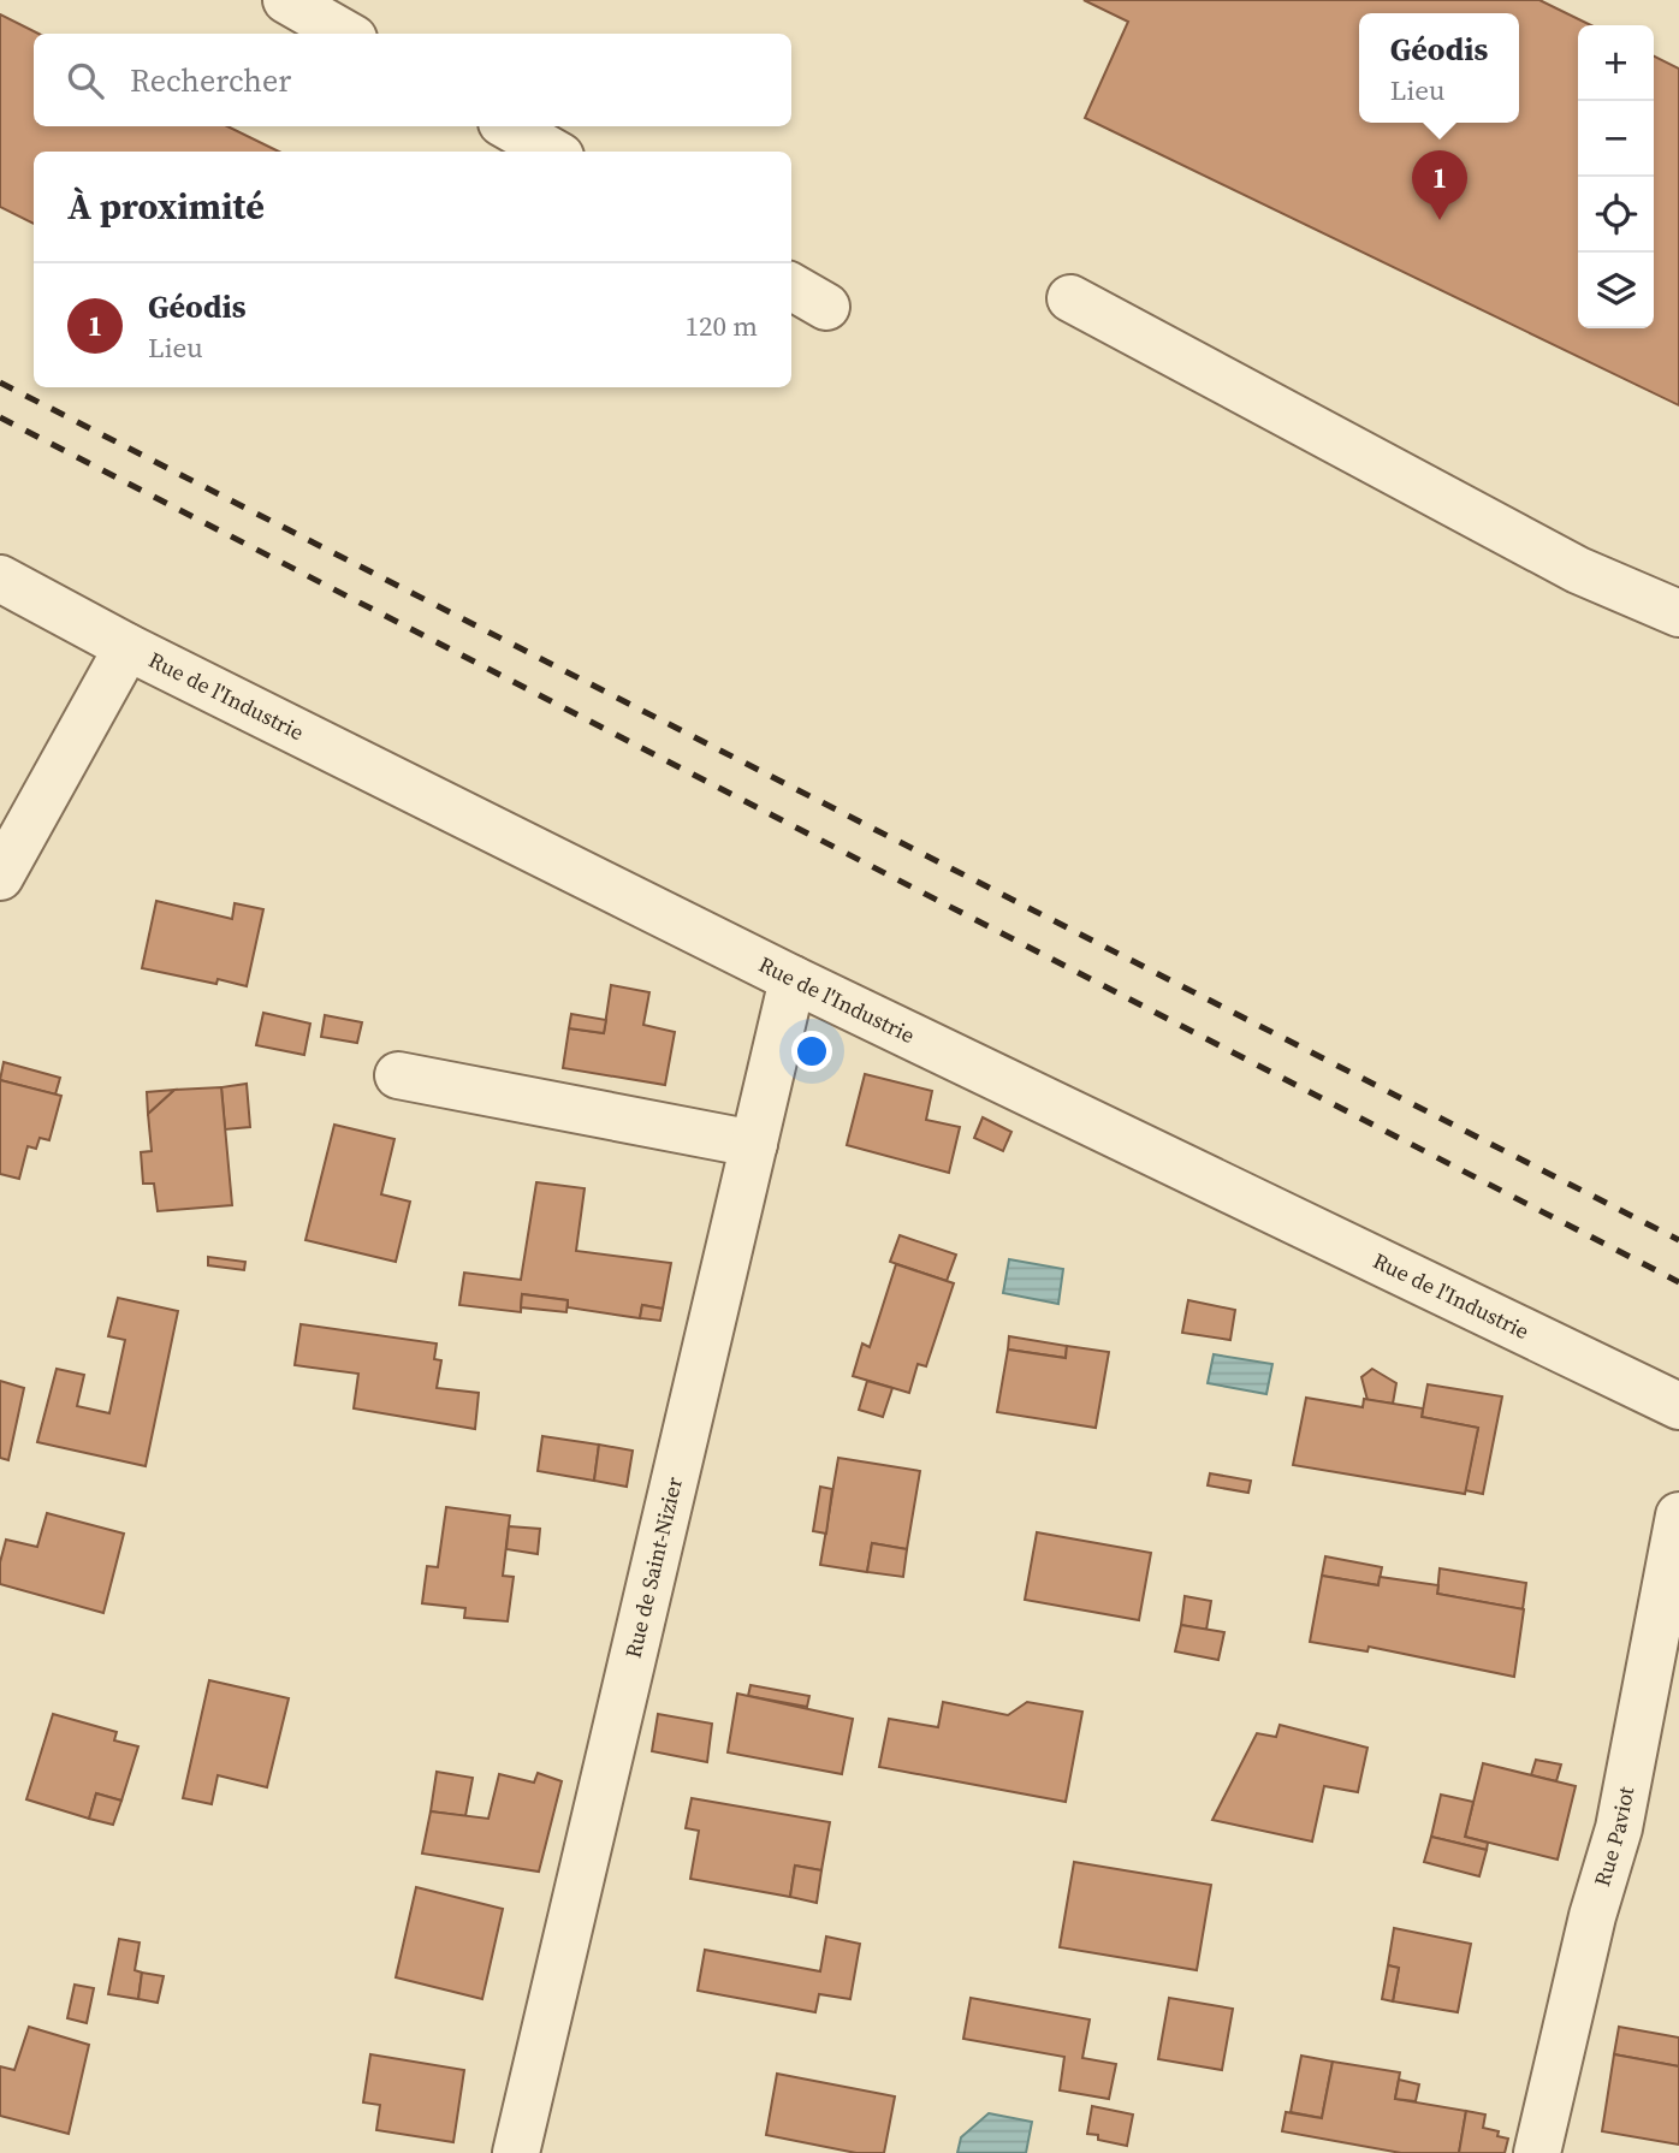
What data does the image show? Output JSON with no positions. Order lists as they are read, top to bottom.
{
  "streets": {
    "street": ["Rue de l'Industrie", "Rue de Saint-Nizier", "Rue Paviot"]
  },
  "crossings": [
    ["Rue de l'Industrie", "Rue de Saint-Nizier"]
  ],
  "page": {
    "popup": ["Géodis", "Lieu"],
    "map_buttons": ["+", "−"],
    "search": "Rechercher",
    "pins": "1",
    "heading": "À proximité",
    "list": [
      {
        "mark": "1",
        "name": "Géodis",
        "note": "Lieu",
        "value": "120 m"
      }
    ]
  }
}
